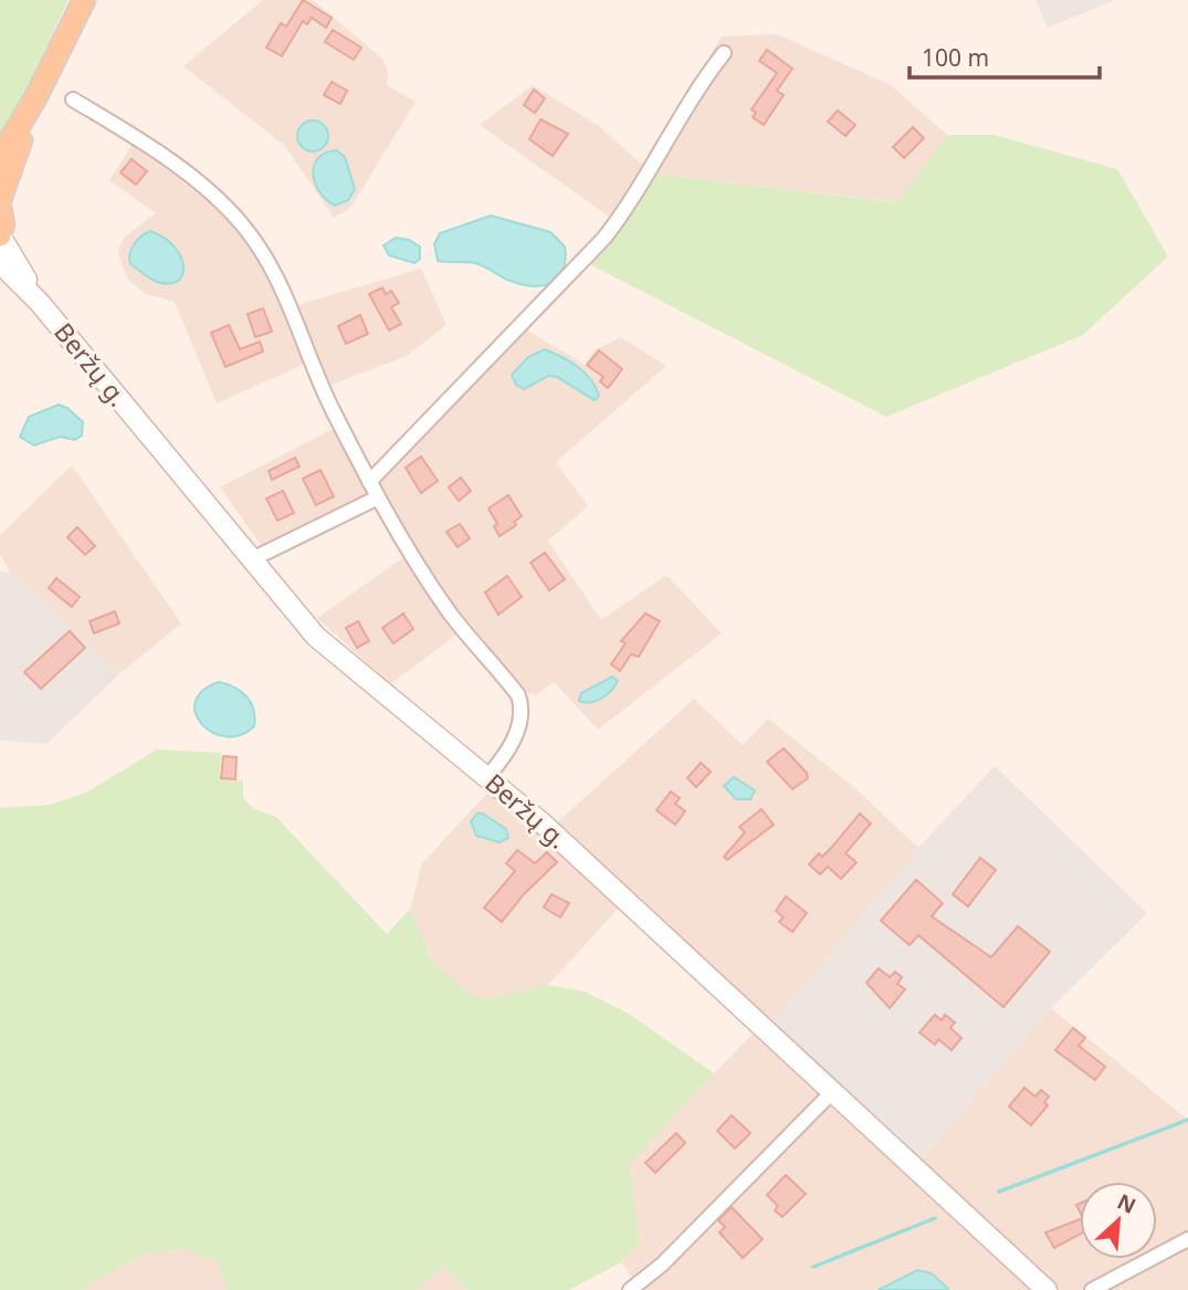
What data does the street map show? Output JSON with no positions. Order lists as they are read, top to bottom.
{
  "streets": {
    "main road": ["Beržų g."]
  },
  "scale_bar": "100 m",
  "north": "top right"
}
